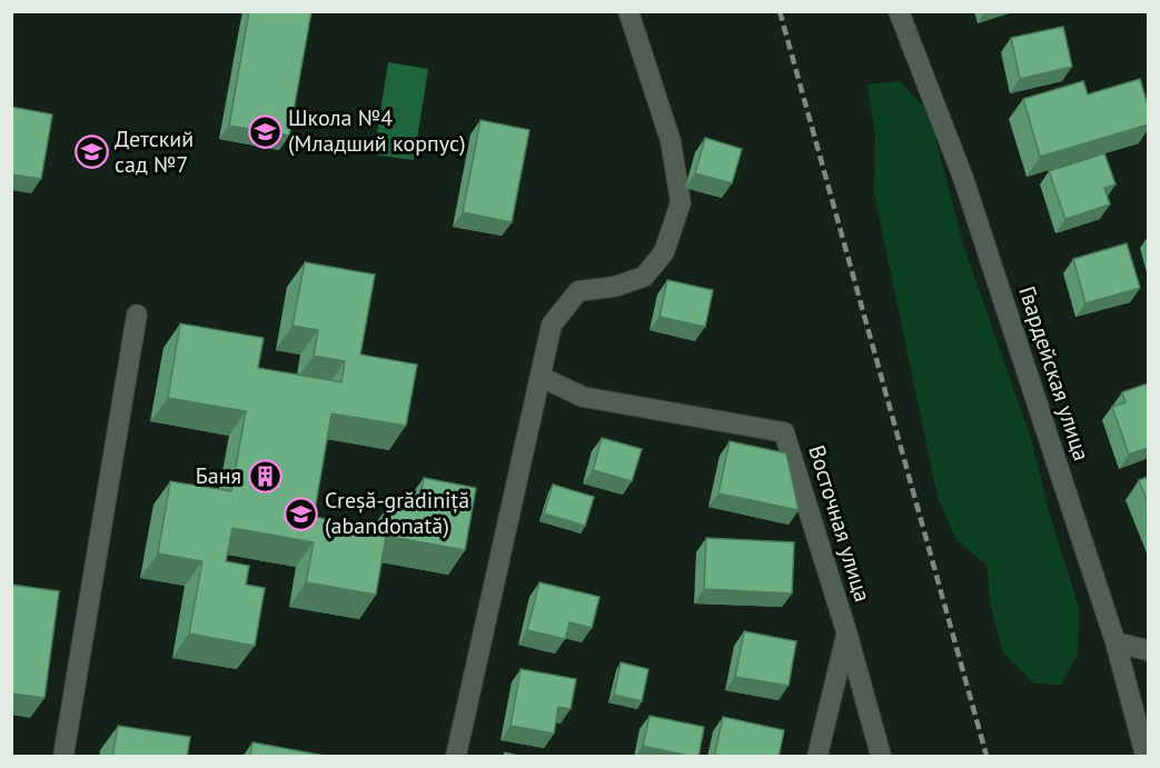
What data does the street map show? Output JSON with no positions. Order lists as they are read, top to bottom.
{
  "streets": {
    "street": ["Гвардейская улица", "Восточная улица"]
  },
  "places": {
    "school or university": ["Школа №4 (Младший корпус)", "Детский сад №7", "Creșă-grădiniță (abandonată)"],
    "building": ["Баня"]
  }
}
